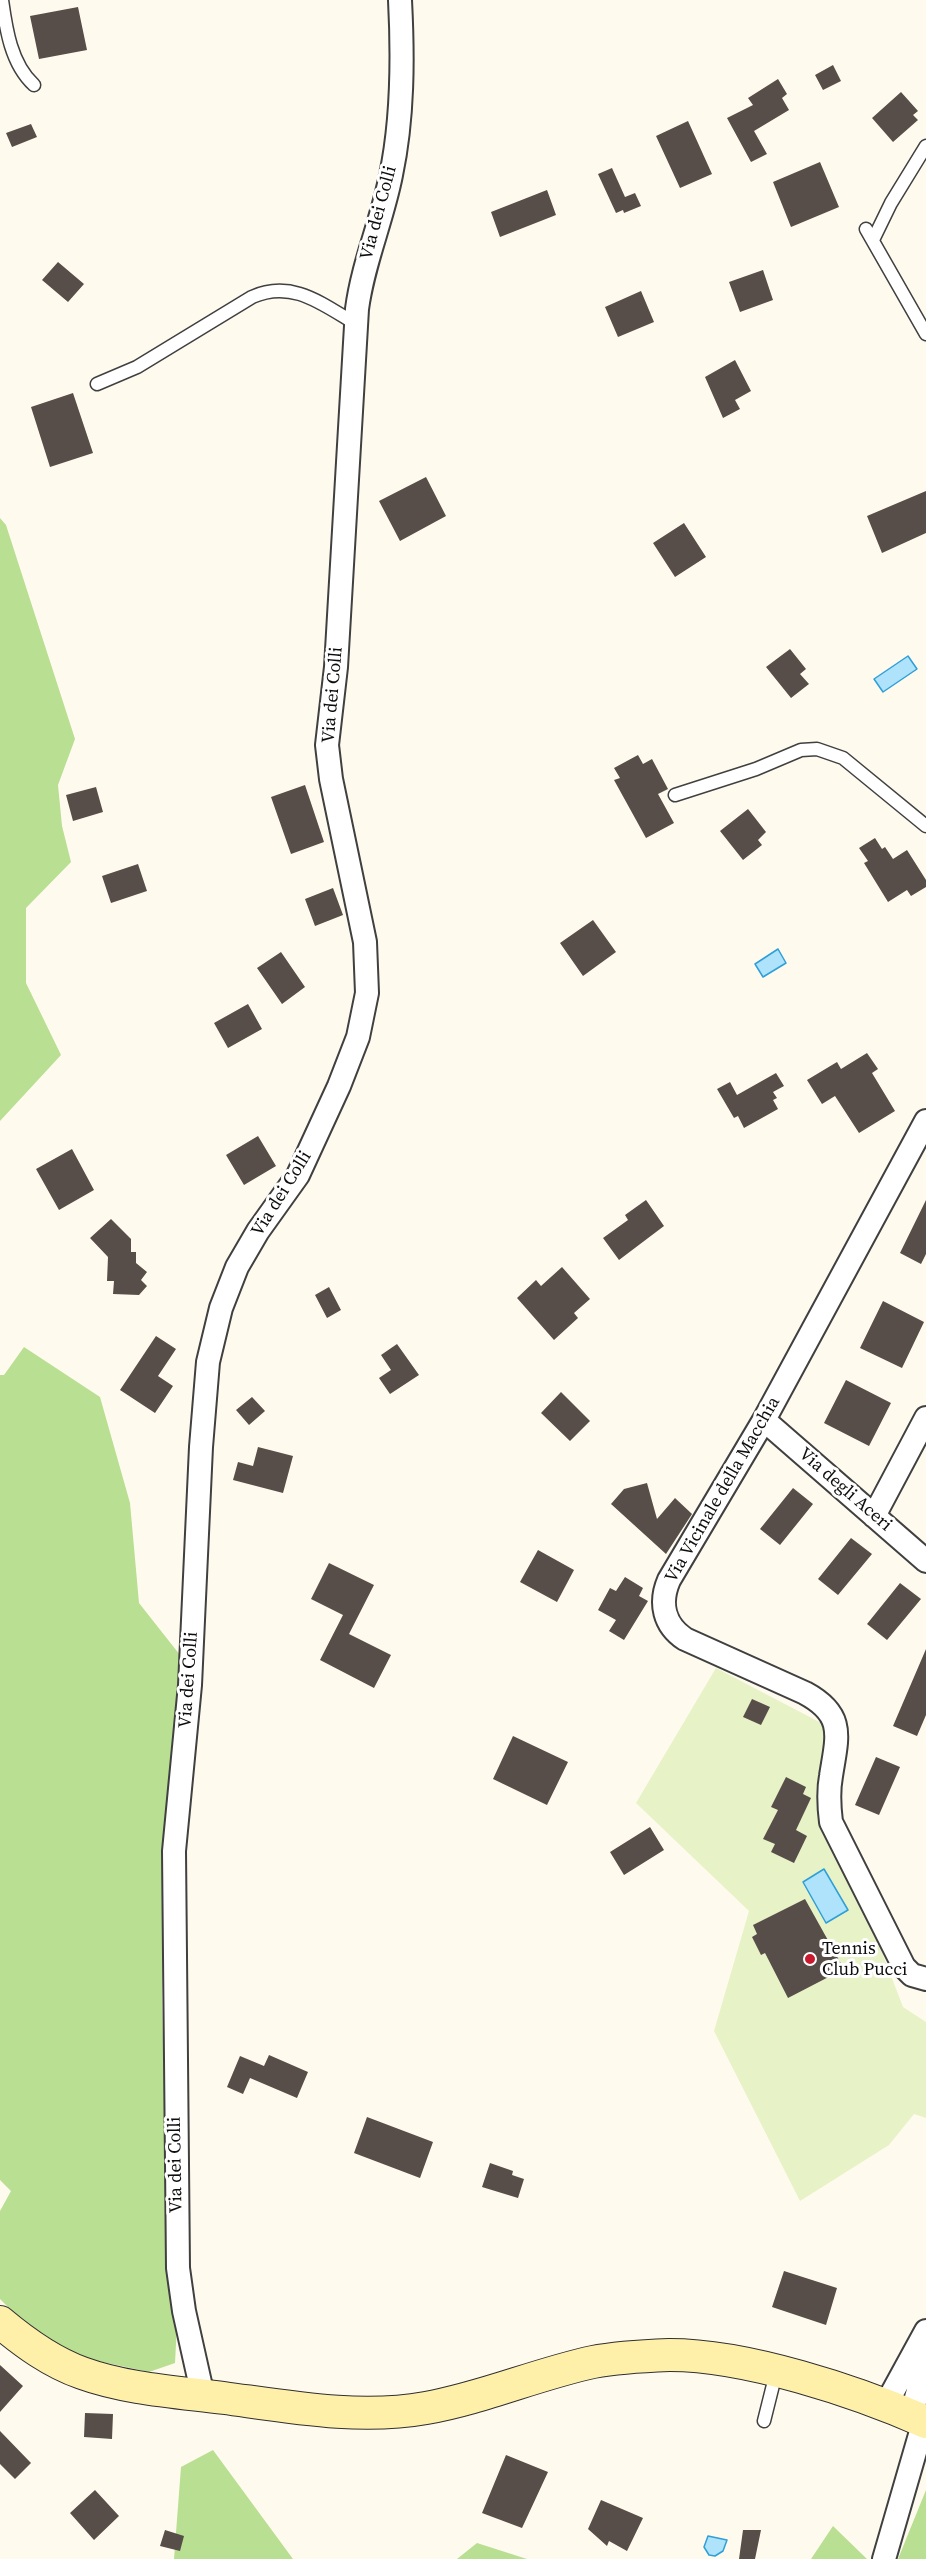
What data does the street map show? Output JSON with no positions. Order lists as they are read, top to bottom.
{
  "streets": {
    "street": ["Via dei Colli", "Via Vicinale della Macchia", "Via degli Aceri"]
  },
  "crossings": [
    ["Via Vicinale della Macchia", "Via degli Aceri"]
  ],
  "places": ["Tennis Club Pucci"]
}
